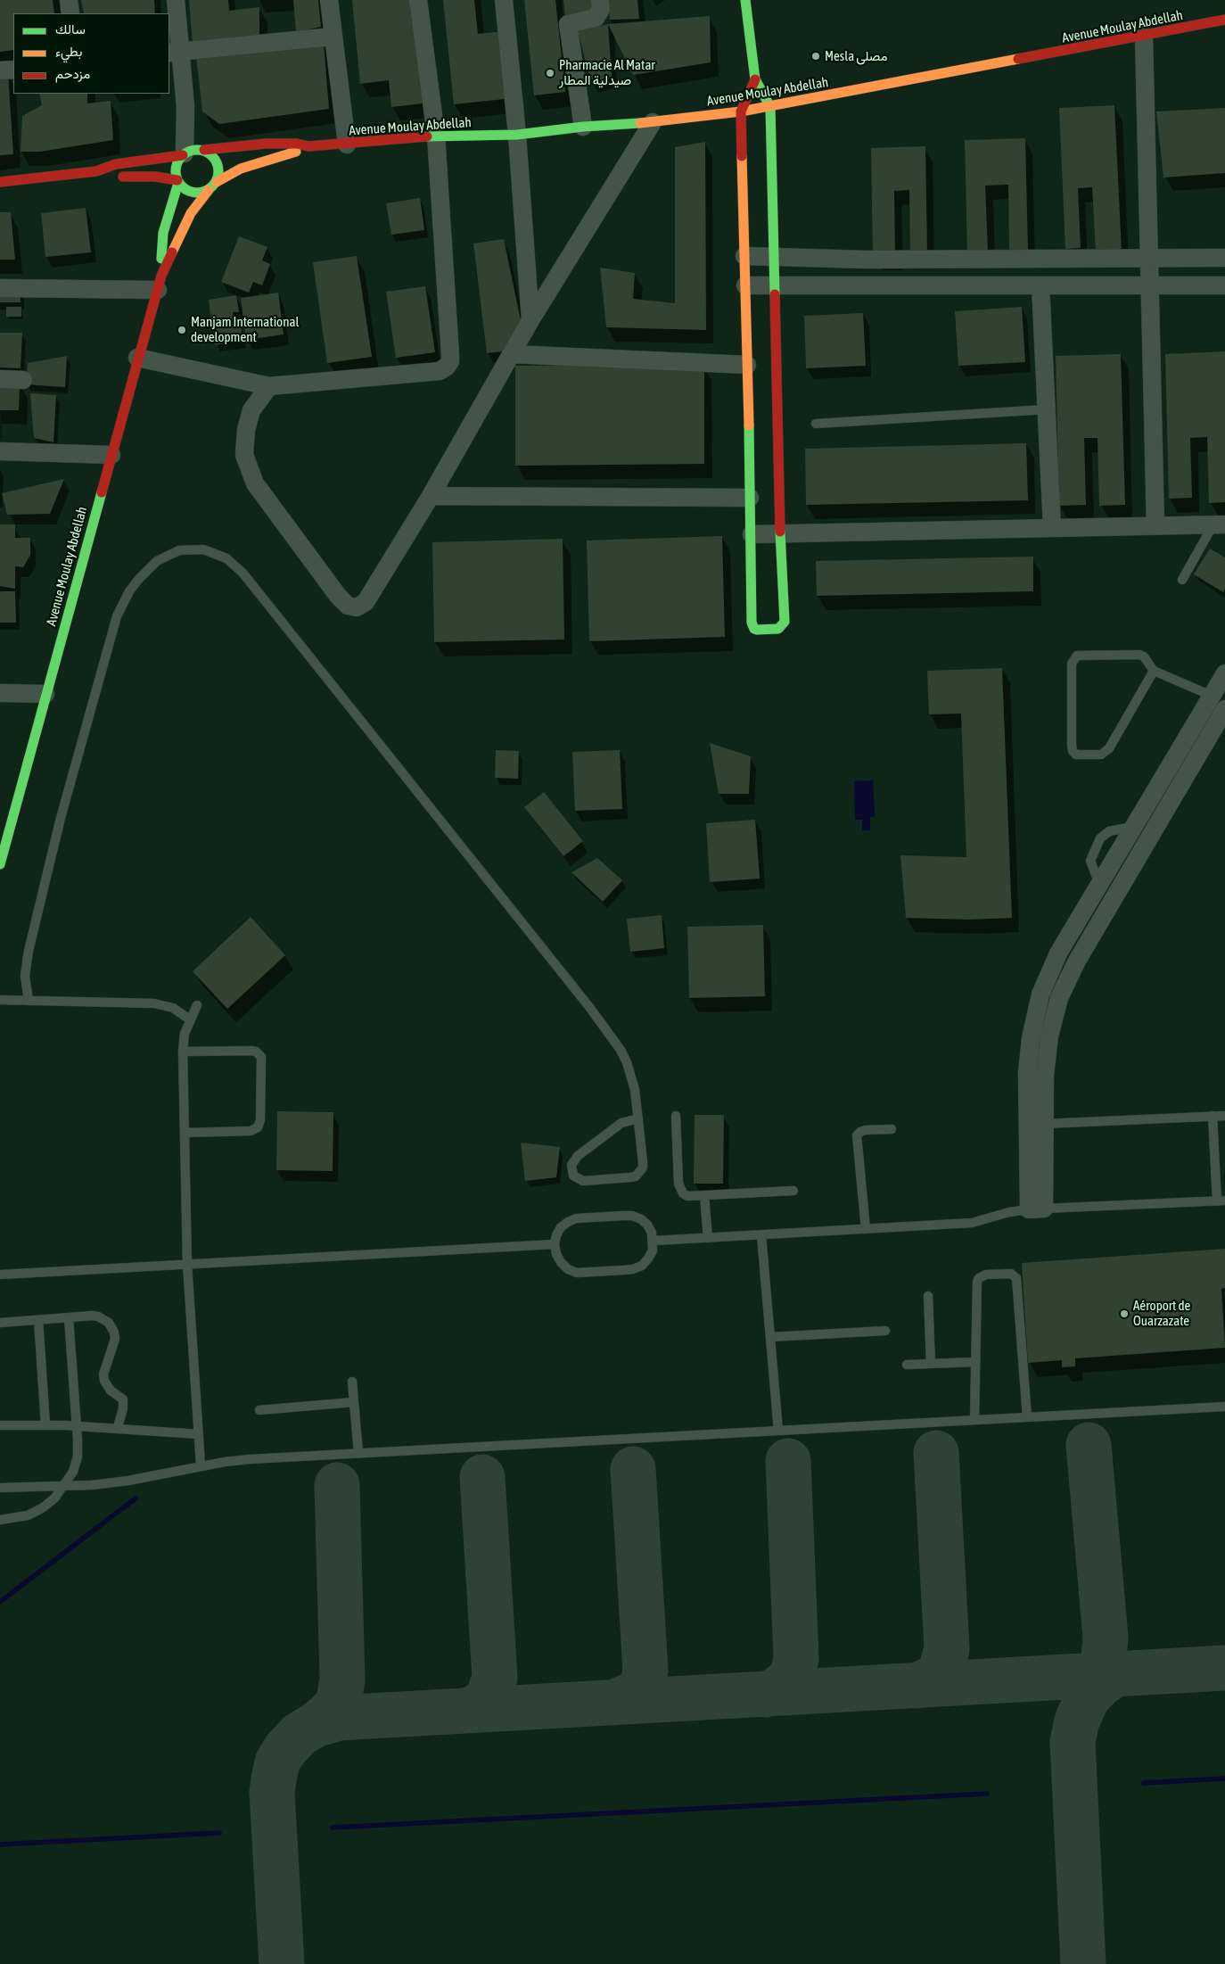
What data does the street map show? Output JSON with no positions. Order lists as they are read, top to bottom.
{
  "streets": {
    "main road": ["Avenue Moulay Abdellah"]
  },
  "places": [
    "Mesla مصلى",
    "Pharmacie Al Matar صيدلية المطار",
    "Manjam International development",
    "Aéroport de Ouarzazate"
  ],
  "legend": ["سالك", "بطيء", "مزدحم"]
}
